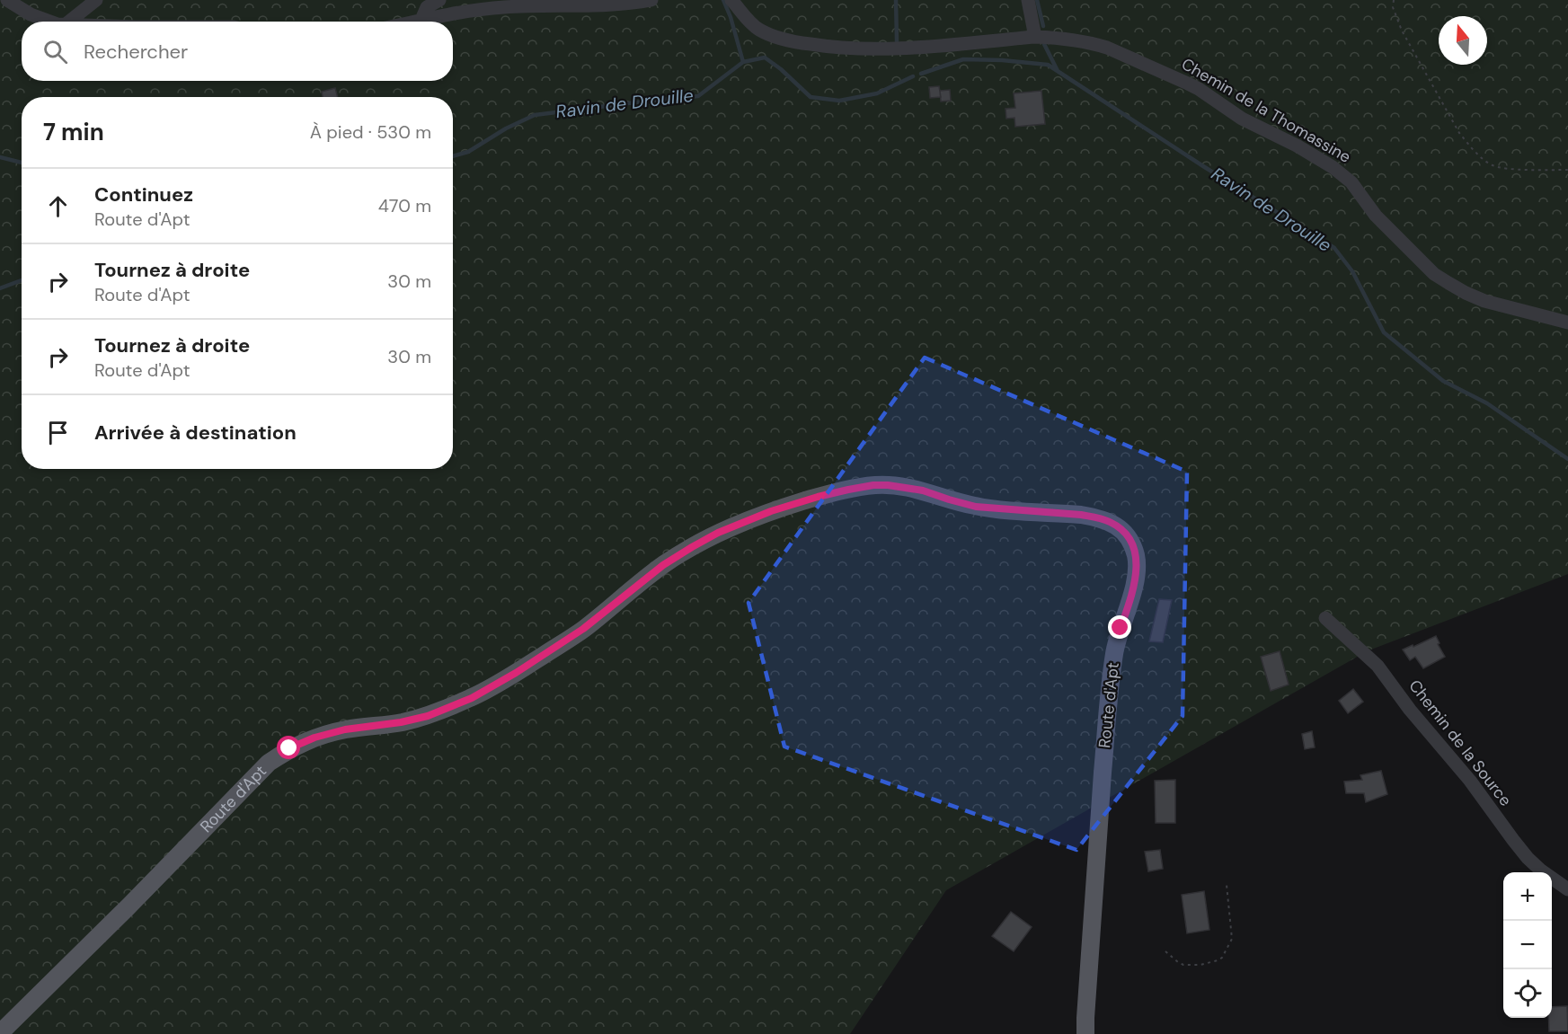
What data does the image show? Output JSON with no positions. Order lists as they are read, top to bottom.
{
  "streets": {
    "main road": ["Route d'Apt"],
    "street": ["Chemin de la Thomassine", "Chemin de la Source"]
  },
  "water": ["Ravin de Drouille"],
  "north": "top",
  "page": {
    "search": "Rechercher",
    "heading": ["7 min", "À pied · 530 m"],
    "list": [
      ["Continuez", "Route d'Apt", "470 m"],
      ["Tournez à droite", "Route d'Apt", "30 m"],
      ["Tournez à droite", "Route d'Apt", "30 m"],
      "Arrivée à destination"
    ],
    "map_buttons": ["+", "−"]
  }
}
